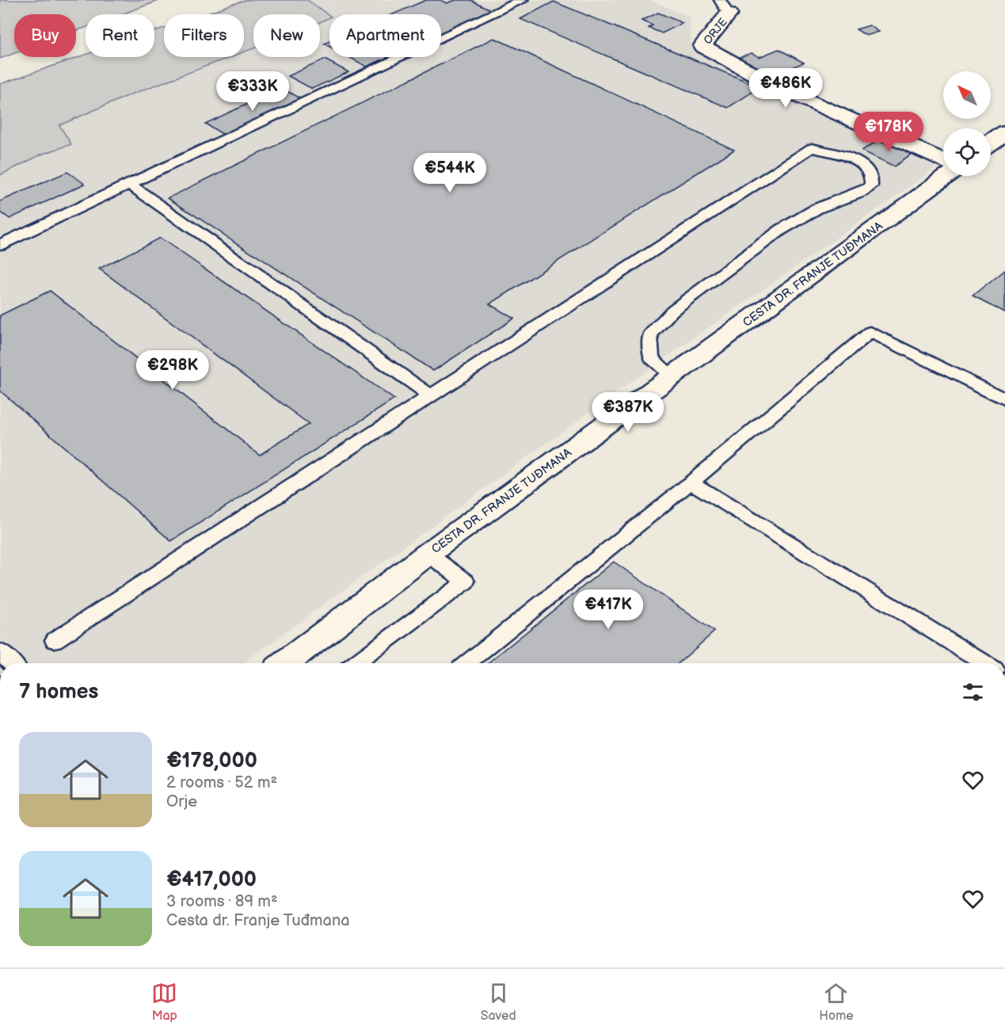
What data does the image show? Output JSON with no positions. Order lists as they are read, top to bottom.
{
  "streets": {
    "main road": ["ORJE", "CESTA DR. FRANJE TUĐMANA"]
  },
  "north": "top left",
  "page": {
    "chip": [
      "Buy",
      "Rent",
      "Filters",
      "New",
      "Apartment"
    ],
    "price": [
      "€486K",
      "€333K",
      "€178K",
      "€544K",
      "€298K",
      "€387K",
      "€417K"
    ],
    "heading": "7 homes",
    "list": [
      {
        "name": "€178,000",
        "note": "2 rooms · 52 m² · Orje"
      },
      {
        "name": "€417,000",
        "note": "3 rooms · 89 m² · Cesta dr. Franje Tuđmana"
      }
    ],
    "tabs": ["Map", "Saved", "Home"]
  }
}
